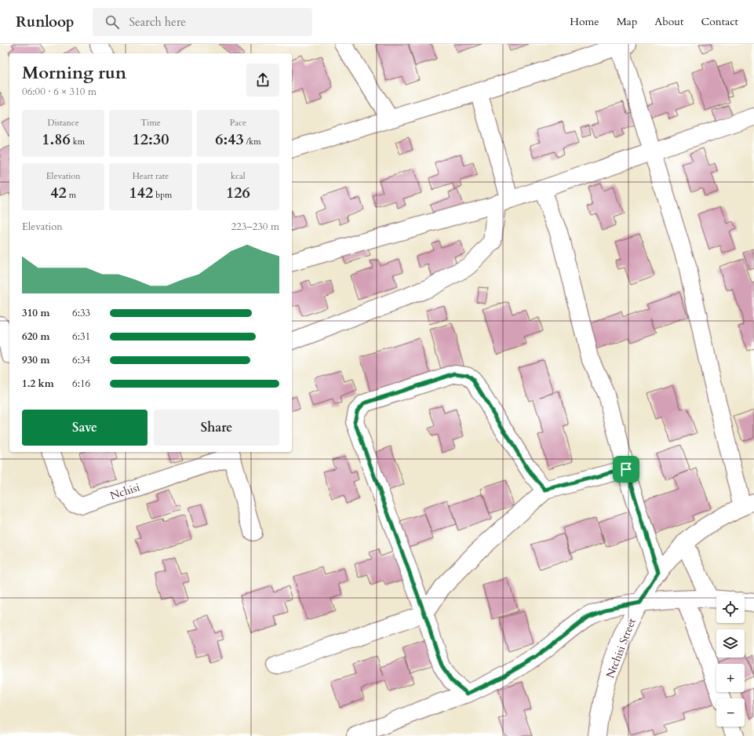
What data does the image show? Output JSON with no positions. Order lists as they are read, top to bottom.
{
  "streets": {
    "street": ["Nchisi", "Ntchisi Street"]
  },
  "page": {
    "header": "Runloop",
    "search": "Search here",
    "nav": [
      "Home",
      "Map",
      "About",
      "Contact"
    ],
    "heading": ["Morning run", "06:00 · 6 × 310 m"],
    "stats": [
      ["Distance", "1.86 km"],
      ["Time", "12:30"],
      ["Pace", "6:43 /km"],
      ["Elevation", "42 m"],
      ["Heart rate", "142 bpm"],
      ["kcal", "126"]
    ],
    "chart": ["Elevation", "223–230 m"],
    "list": [
      {
        "name": "310 m",
        "note": "6:33"
      },
      {
        "name": "620 m",
        "note": "6:31"
      },
      {
        "name": "930 m",
        "note": "6:34"
      },
      {
        "name": "1.2 km",
        "note": "6:16"
      }
    ],
    "buttons": ["Save", "Share"],
    "map_buttons": ["+", "−"]
  }
}
